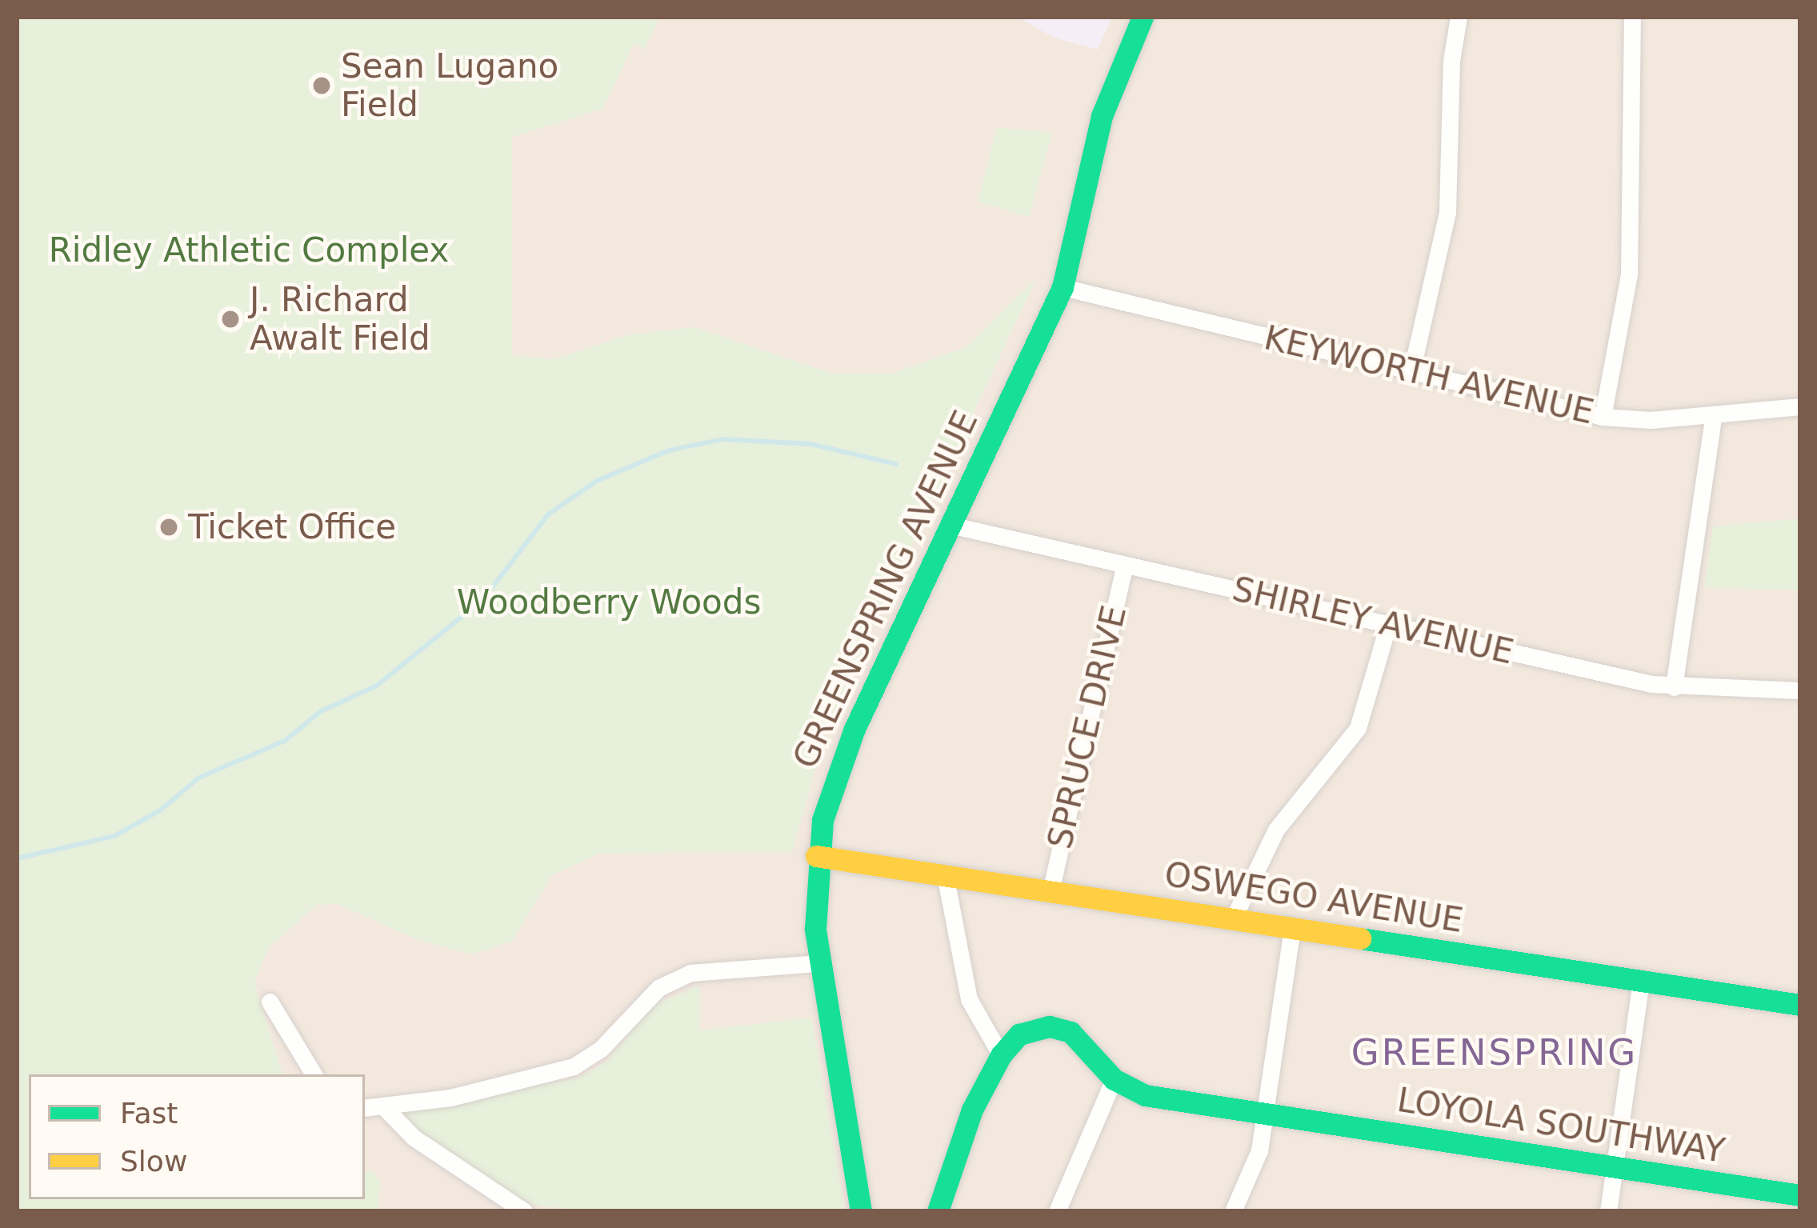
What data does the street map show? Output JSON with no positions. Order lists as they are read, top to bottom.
{
  "streets": {
    "street": [
      "KEYWORTH AVENUE",
      "GREENSPRING AVENUE",
      "SHIRLEY AVENUE",
      "SPRUCE DRIVE",
      "OSWEGO AVENUE",
      "LOYOLA SOUTHWAY"
    ]
  },
  "crossings": [
    ["KEYWORTH AVENUE", "GREENSPRING AVENUE"],
    ["GREENSPRING AVENUE", "SHIRLEY AVENUE"],
    ["GREENSPRING AVENUE", "OSWEGO AVENUE"],
    ["SHIRLEY AVENUE", "SPRUCE DRIVE"],
    ["SPRUCE DRIVE", "OSWEGO AVENUE"]
  ],
  "districts": ["GREENSPRING"],
  "parks": ["Ridley Athletic Complex", "Woodberry Woods"],
  "places": ["Sean Lugano Field", "J. Richard Awalt Field", "Ticket Office"],
  "legend": ["Fast", "Slow"]
}
